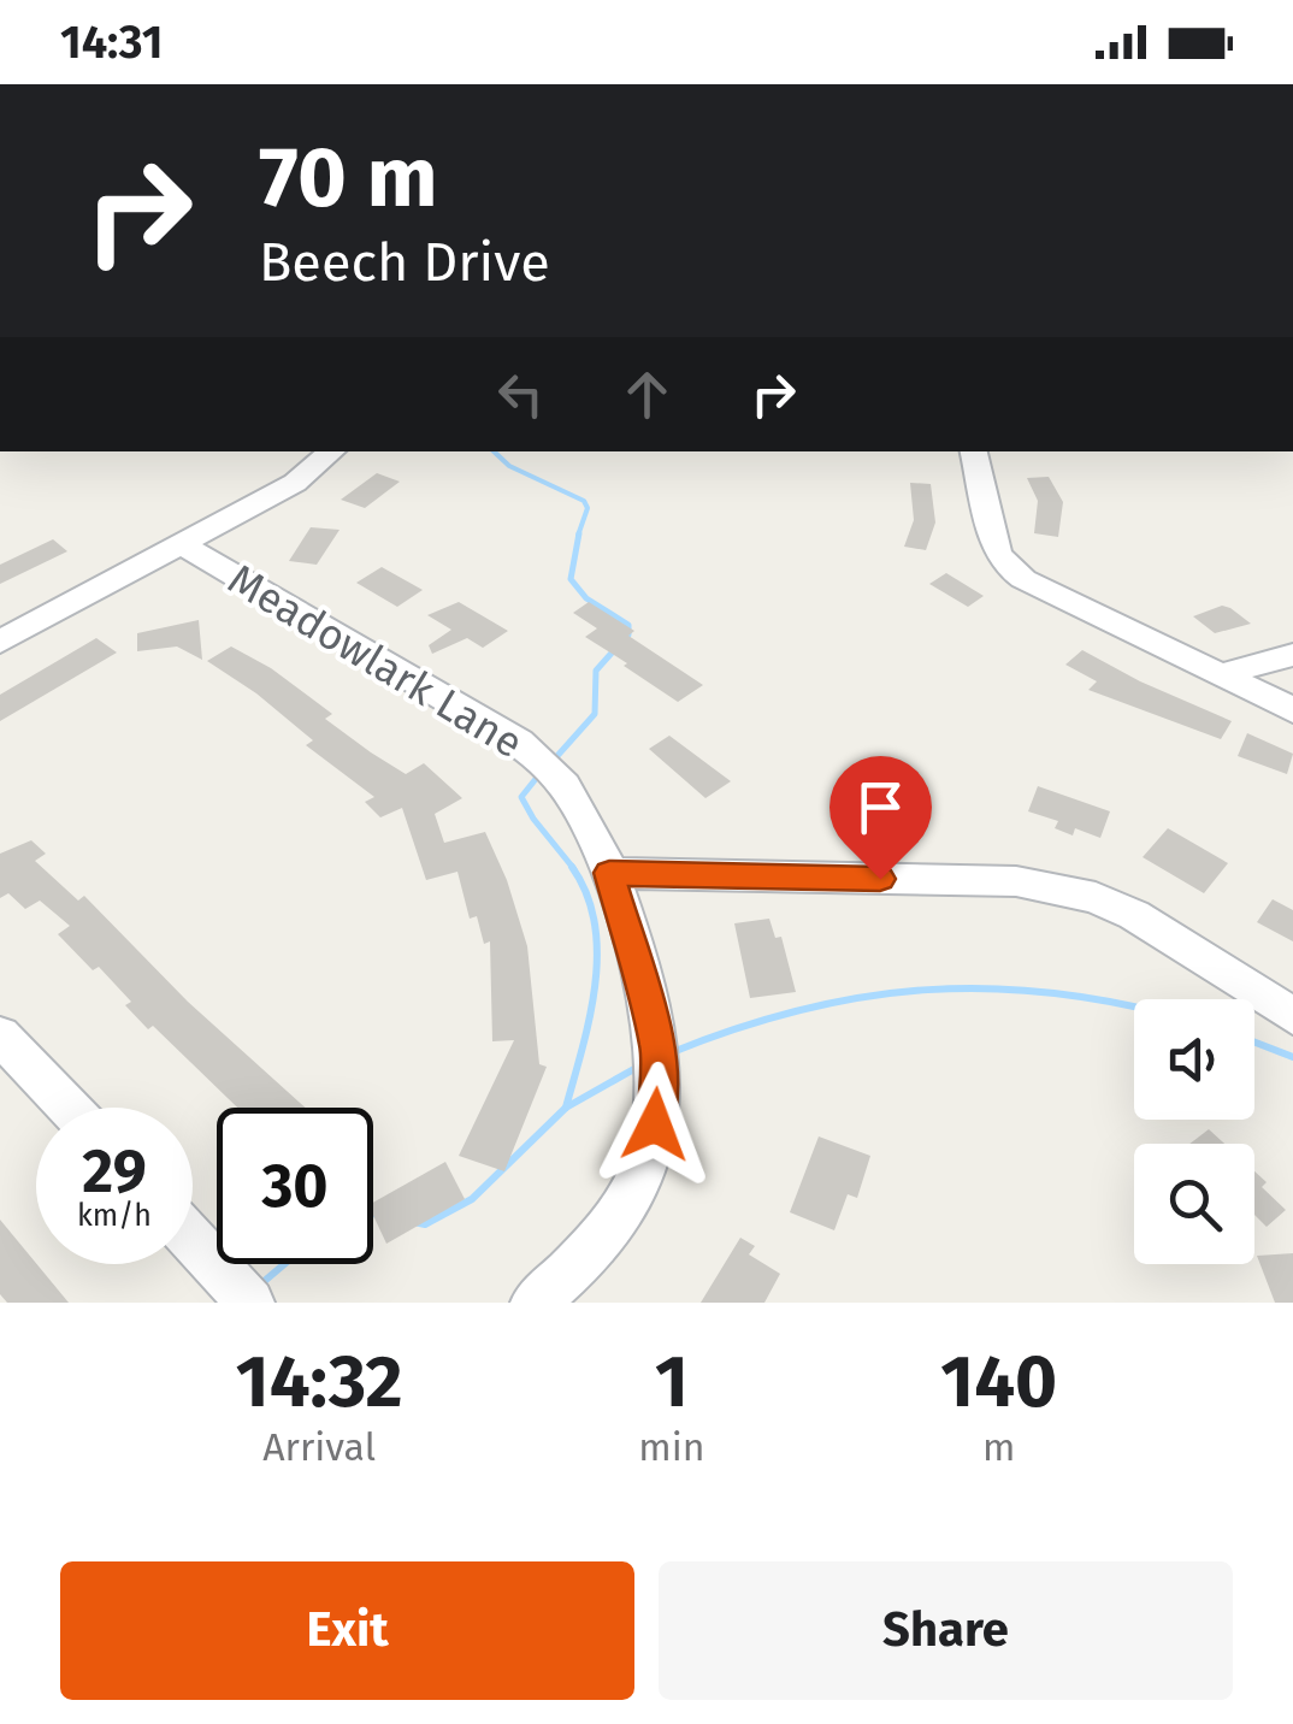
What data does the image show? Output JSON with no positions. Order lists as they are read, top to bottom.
{
  "streets": {
    "street": ["Meadowlark Lane"]
  },
  "page": {
    "status": "14:31",
    "turn": ["70 m", "Beech Drive"],
    "speed": "29 km/h",
    "limit": "30",
    "eta": [
      "14:32",
      "Arrival",
      "1",
      "min",
      "140",
      "m"
    ],
    "buttons": ["Exit", "Share"]
  }
}
